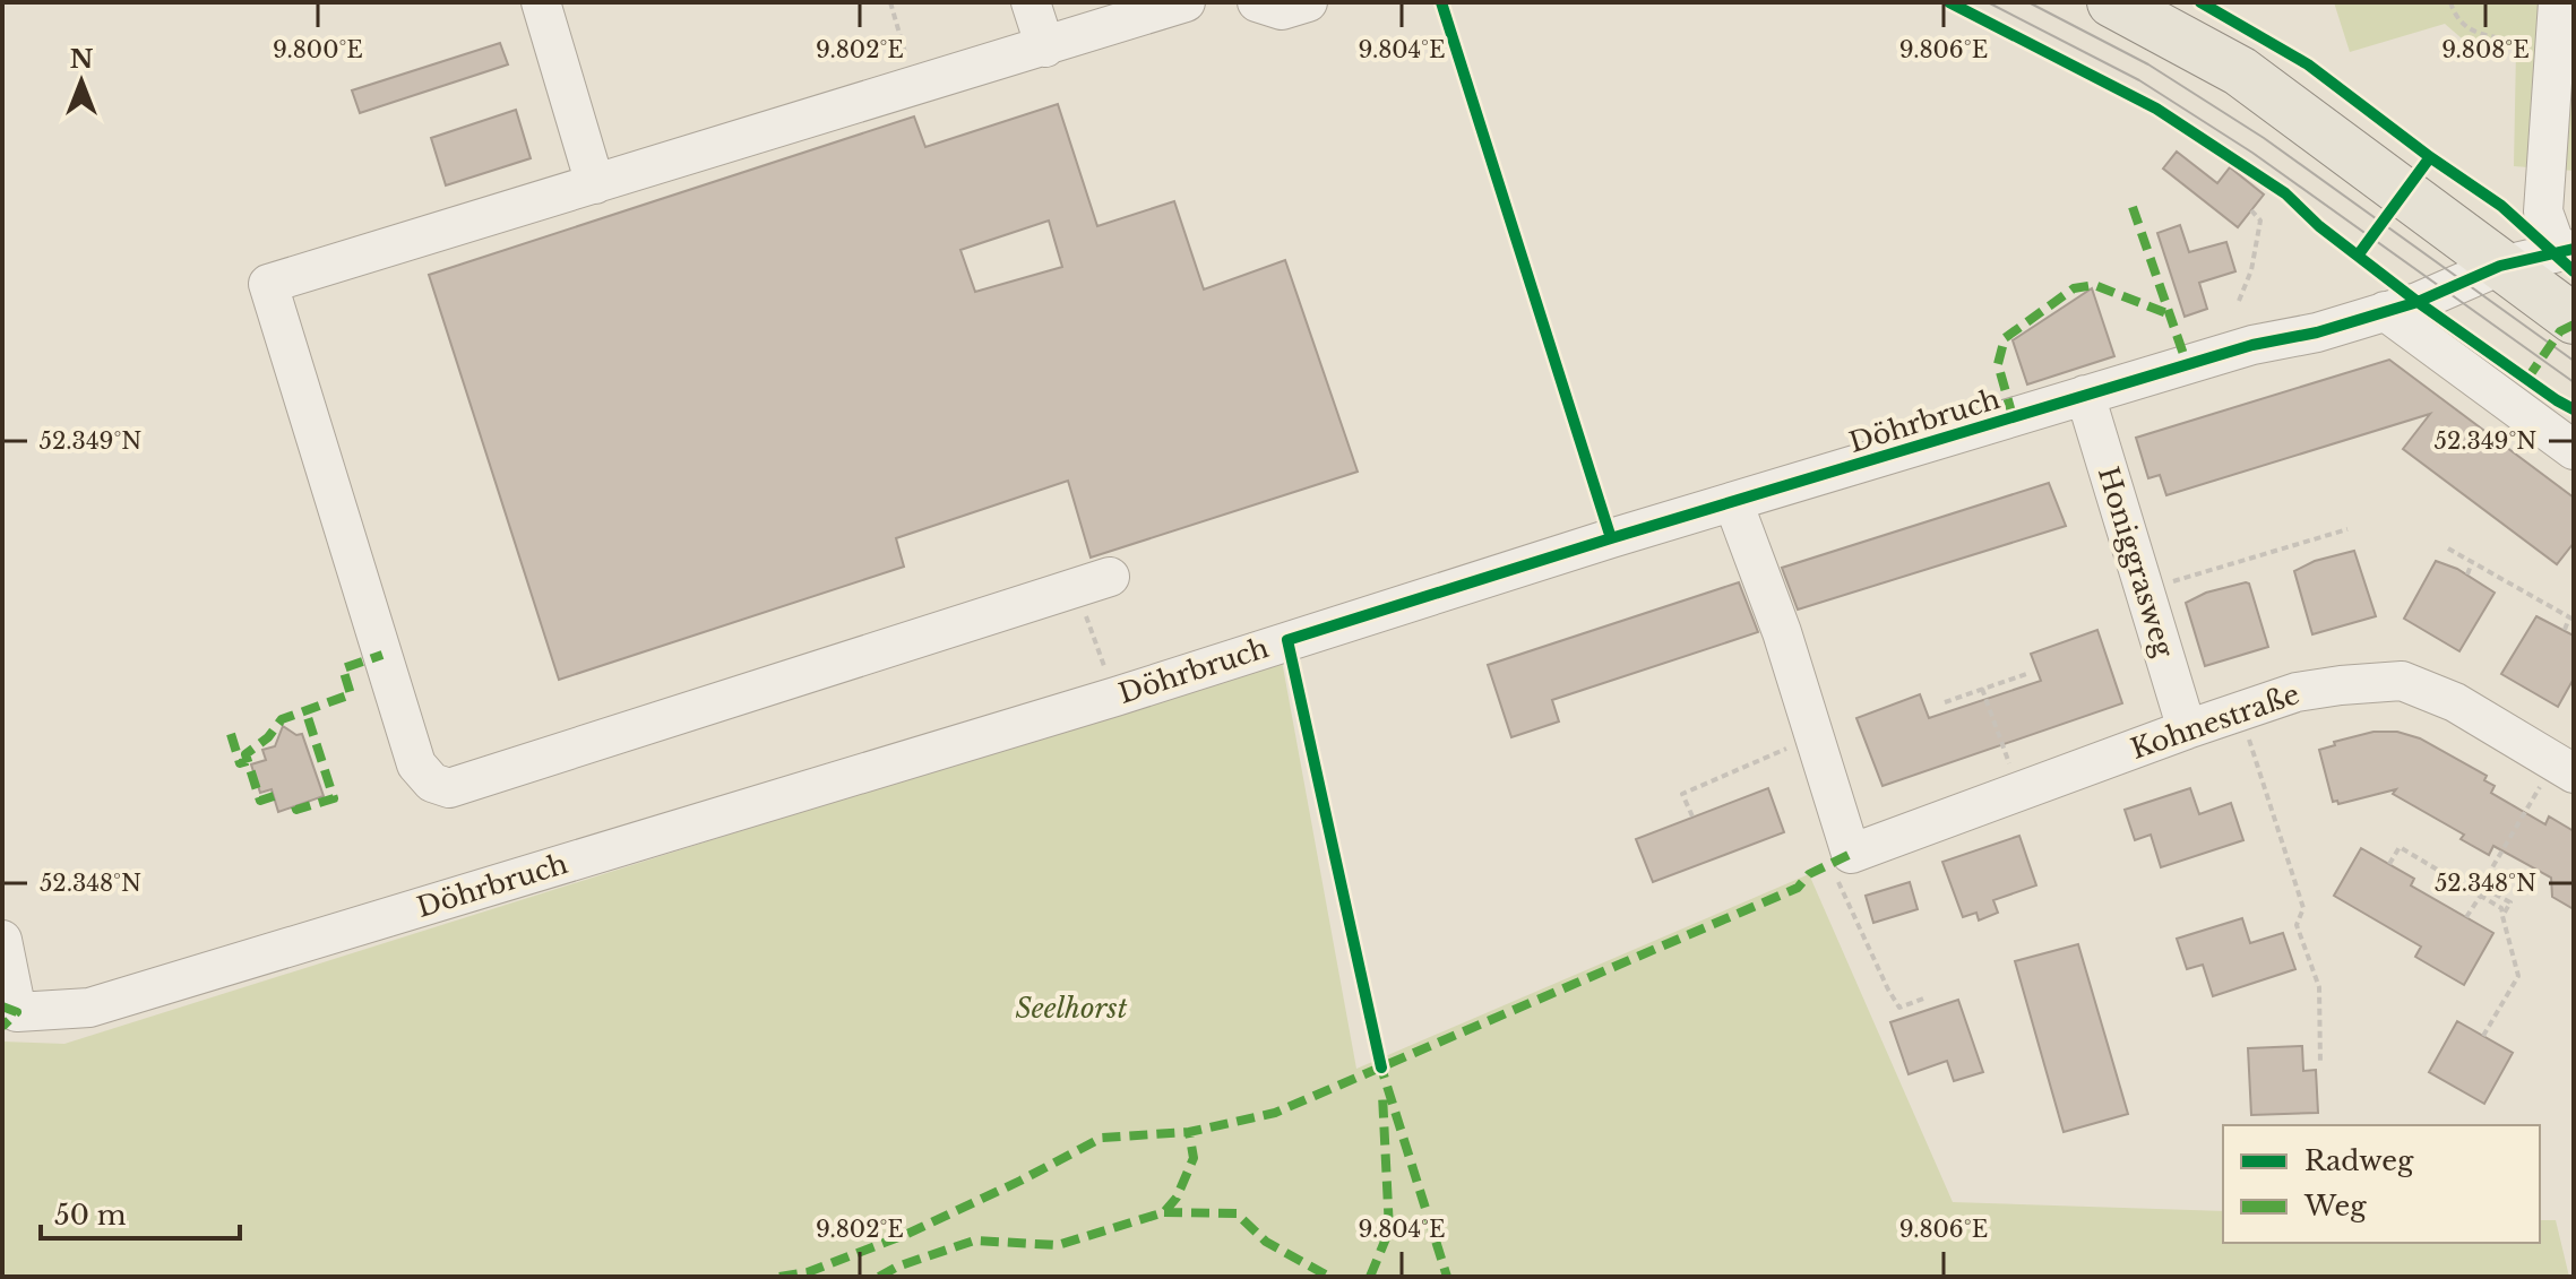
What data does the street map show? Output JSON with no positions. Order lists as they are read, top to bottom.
{
  "streets": {
    "street": ["Döhrbruch", "Honiggrasweg", "Kohnestraße"]
  },
  "crossings": [
    ["Döhrbruch", "Honiggrasweg"],
    ["Honiggrasweg", "Kohnestraße"]
  ],
  "parks": ["Seelhorst"],
  "legend": ["Radweg", "Weg"],
  "scale_bar": "50 m",
  "north": "top",
  "coordinates": [
    "9.800°E",
    "9.802°E",
    "9.804°E",
    "9.806°E",
    "9.808°E",
    "52.349°N",
    "52.348°N"
  ]
}
